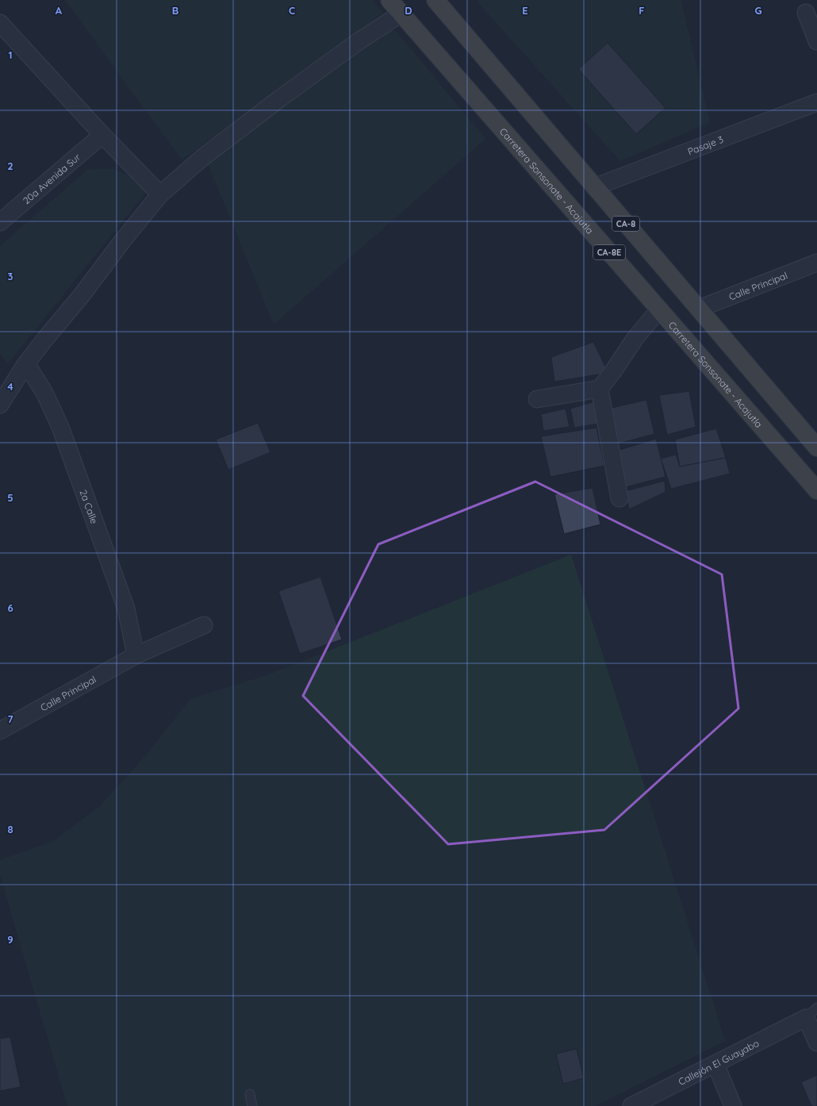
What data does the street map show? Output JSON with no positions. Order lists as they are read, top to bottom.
{
  "streets": {
    "highway": ["Carretera Sonsonate - Acajutla", "CA-8", "CA-8E"],
    "street": [
      "Pasaje 3",
      "20a Avenida Sur",
      "Calle Principal",
      "2a Calle",
      "Callejón El Guayabo"
    ]
  },
  "crossings": [
    ["Pasaje 3", "CA-8"],
    ["CA-8", "Calle Principal"],
    ["Calle Principal", "2a Calle"]
  ],
  "grid": {
    "columns": [
      "A",
      "B",
      "C",
      "D",
      "E",
      "F",
      "G"
    ],
    "rows": [
      "1",
      "2",
      "3",
      "4",
      "5",
      "6",
      "7",
      "8",
      "9"
    ]
  }
}
